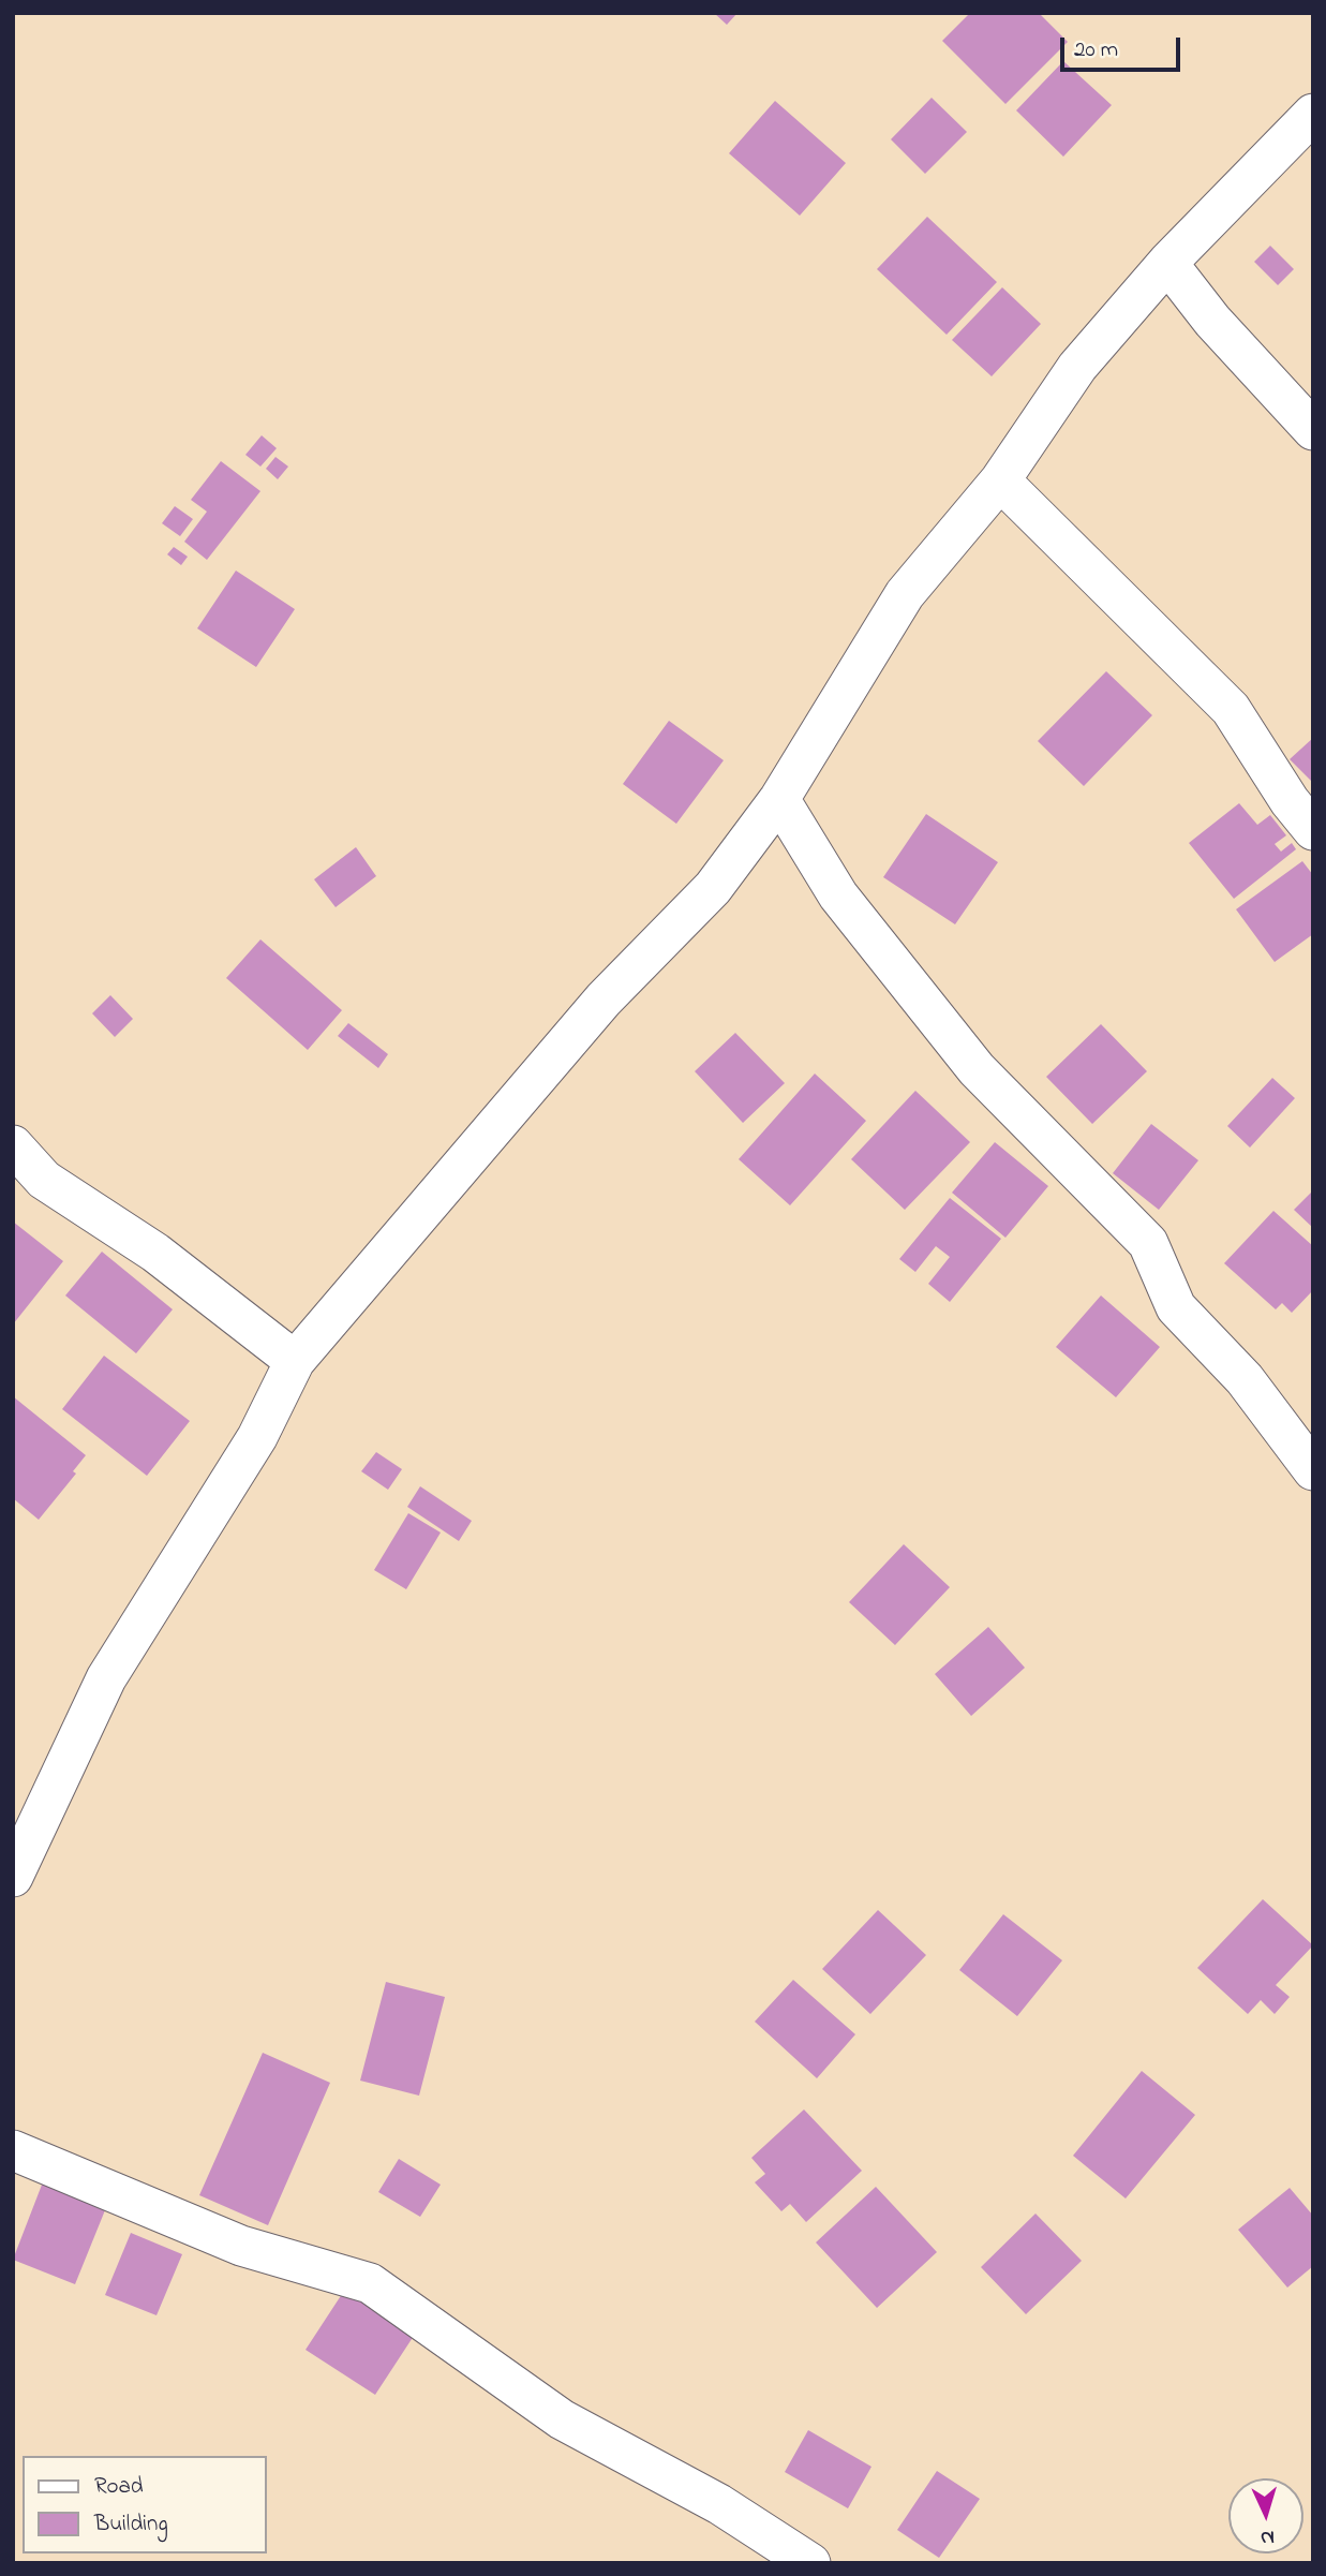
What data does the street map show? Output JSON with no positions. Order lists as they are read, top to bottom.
{
  "legend": ["Road", "Building"],
  "scale_bar": "20 m",
  "north": "bottom"
}
